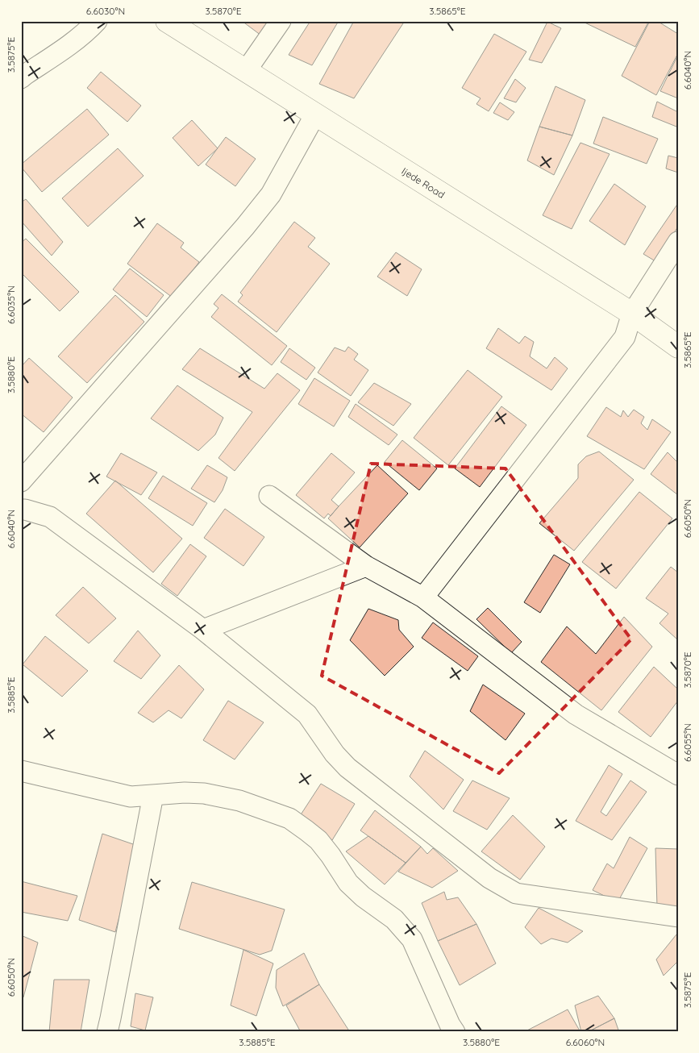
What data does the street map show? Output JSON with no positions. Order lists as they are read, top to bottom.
{
  "streets": {
    "main road": ["Ijede Road"]
  },
  "coordinates": [
    "6.6030°N",
    "3.5870°E",
    "3.5865°E",
    "3.5875°E",
    "6.6040°N",
    "6.6035°N",
    "3.5880°E",
    "6.6050°N",
    "3.5885°E",
    "6.6055°N",
    "6.6060°N"
  ]
}
